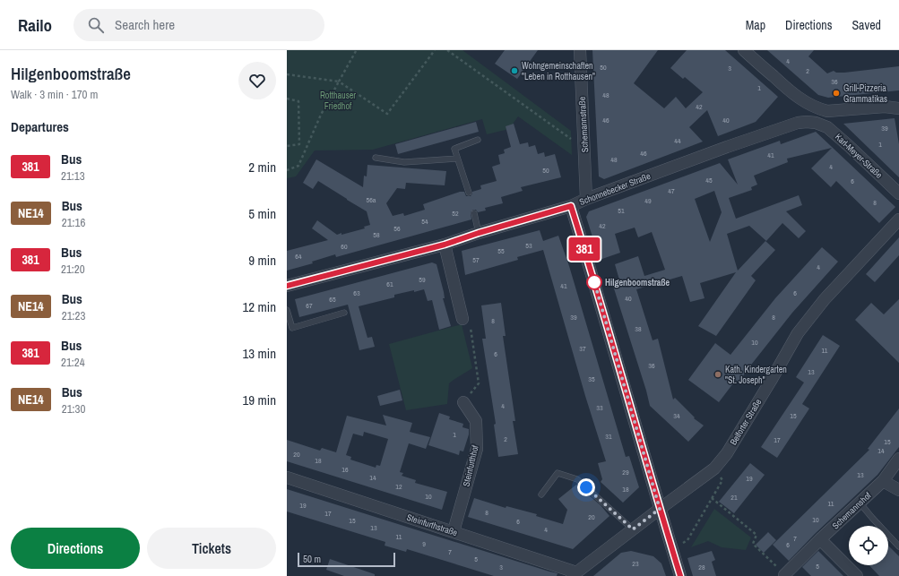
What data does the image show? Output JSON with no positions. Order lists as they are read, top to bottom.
{
  "streets": {
    "street": [
      "Schemannstraße",
      "Karl-Meyer-Straße",
      "Schonnebecker Straße",
      "Belforter Straße",
      "Steinfurthhof",
      "Schemannshof",
      "Steinfurthstraße"
    ]
  },
  "crossings": [
    ["Schemannstraße", "Schonnebecker Straße"],
    ["Karl-Meyer-Straße", "Schonnebecker Straße"],
    ["Belforter Straße", "Steinfurthstraße"],
    ["Steinfurthhof", "Steinfurthstraße"]
  ],
  "parks": ["Rotthauser Friedhof"],
  "places": [
    "Wohngemeinschaften \"Leben in Rotthausen\"",
    "Grill-Pizzeria Grammatikas",
    "Hilgenboomstraße",
    "Kath. Kindergarten \"St. Joseph\""
  ],
  "lines": ["bus line 381"],
  "house_numbers": [
    "4",
    "50",
    "3",
    "2",
    "36",
    "1",
    "48",
    "42",
    "46",
    "40",
    "39",
    "44",
    "1",
    "46",
    "41",
    "48",
    "4",
    "50",
    "45",
    "6",
    "47",
    "56a",
    "49",
    "8",
    "51",
    "52",
    "54",
    "42",
    "56",
    "58",
    "53",
    "60",
    "55",
    "64",
    "57",
    "4",
    "59",
    "61",
    "41",
    "63",
    "6",
    "40",
    "65",
    "67",
    "39",
    "8",
    "8",
    "38",
    "10",
    "37",
    "11",
    "6",
    "36",
    "13",
    "35",
    "4",
    "33",
    "34",
    "15",
    "1",
    "31",
    "2",
    "17",
    "15",
    "14",
    "20",
    "18",
    "16",
    "29",
    "13",
    "14",
    "19",
    "12",
    "18",
    "10",
    "21",
    "11",
    "19",
    "8",
    "17",
    "20",
    "10",
    "15",
    "6",
    "13",
    "4",
    "11",
    "7",
    "9",
    "6",
    "7",
    "5",
    "23",
    "5",
    "3",
    "28"
  ],
  "scale_bar": "50 m",
  "page": {
    "header": "Railo",
    "search": "Search here",
    "nav": ["Map", "Directions", "Saved"],
    "heading": [
      ["Hilgenboomstraße", "Walk · 3 min · 170 m"],
      "Departures"
    ],
    "on_map": "381",
    "list": [
      {
        "mark": "381",
        "name": "Bus",
        "note": "21:13",
        "value": "2 min"
      },
      {
        "mark": "NE14",
        "name": "Bus",
        "note": "21:16",
        "value": "5 min"
      },
      {
        "mark": "381",
        "name": "Bus",
        "note": "21:20",
        "value": "9 min"
      },
      {
        "mark": "NE14",
        "name": "Bus",
        "note": "21:23",
        "value": "12 min"
      },
      {
        "mark": "381",
        "name": "Bus",
        "note": "21:24",
        "value": "13 min"
      },
      {
        "mark": "NE14",
        "name": "Bus",
        "note": "21:30",
        "value": "19 min"
      }
    ],
    "buttons": ["Directions", "Tickets"],
    "scale": "50 m"
  }
}
